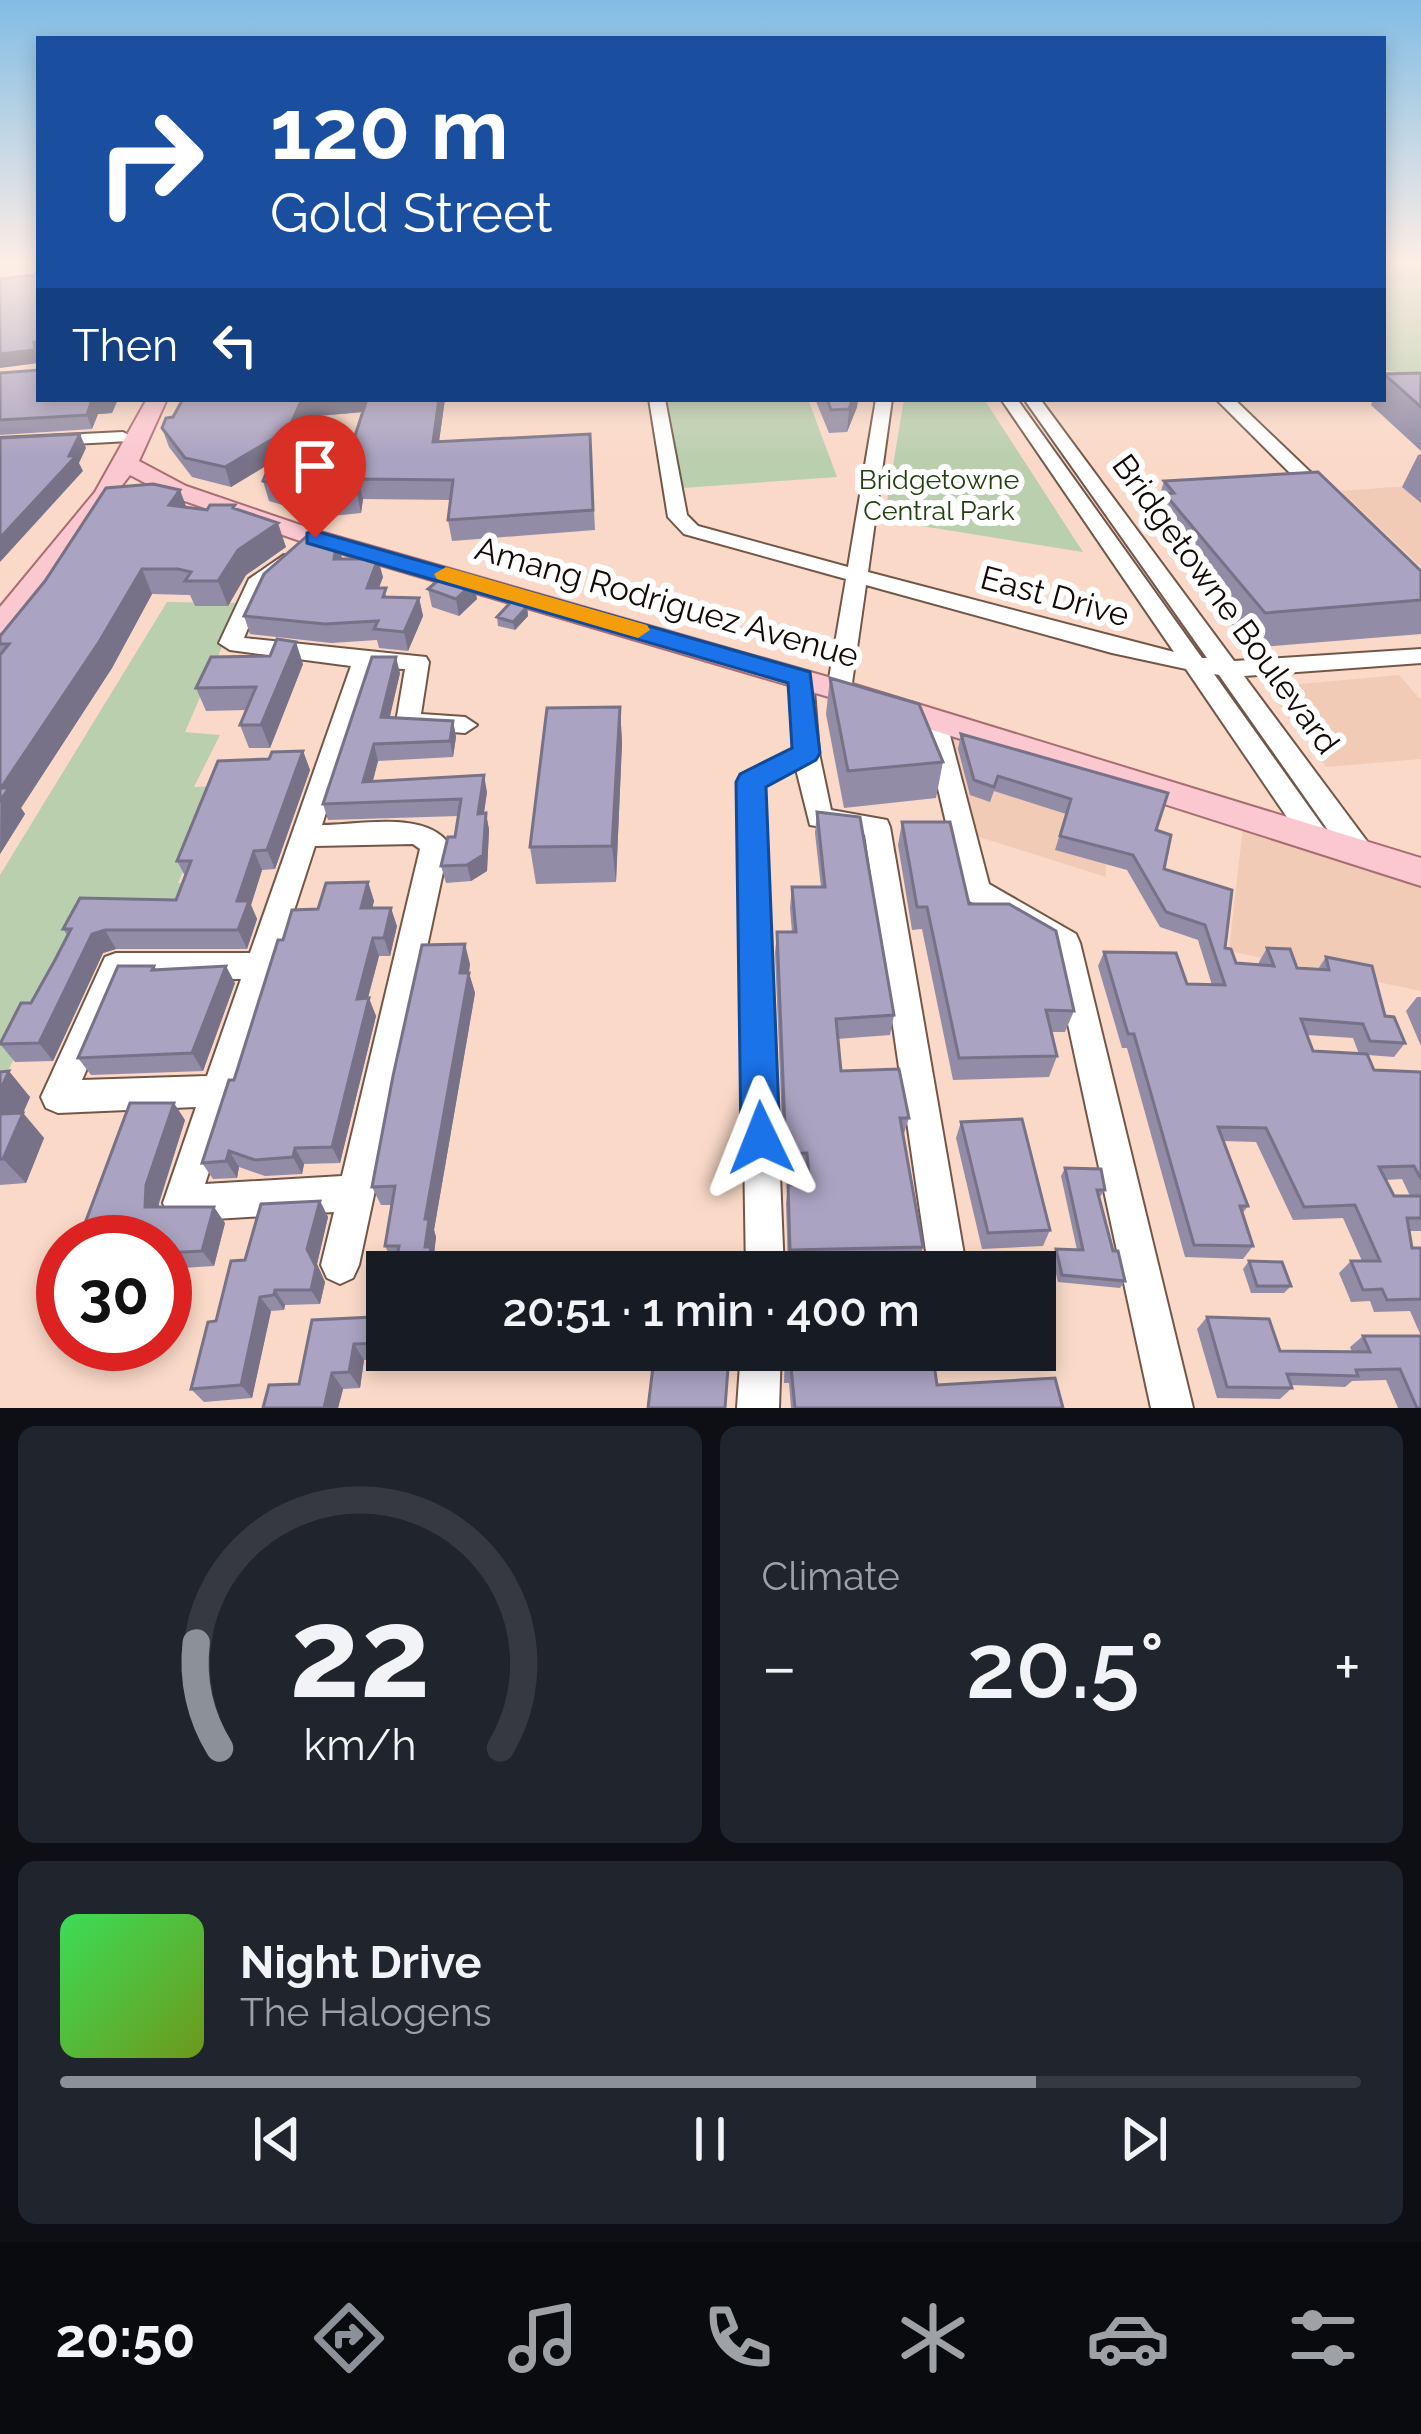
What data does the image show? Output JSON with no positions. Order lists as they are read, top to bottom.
{
  "streets": {
    "main road": ["Amang Rodriguez Avenue"],
    "street": ["East Drive", "Bridgetowne Boulevard"]
  },
  "crossings": [
    ["East Drive", "Bridgetowne Boulevard"],
    ["Amang Rodriguez Avenue", "Bridgetowne Boulevard"]
  ],
  "parks": ["Bridgetowne Central Park"],
  "page": {
    "turn": ["120 m", "Gold Street"],
    "then": "Then",
    "limit": "30",
    "trip": "20:51 · 1 min · 400 m",
    "tile": "Climate",
    "heat": ["−", "20.5°", "+"],
    "song": ["Night Drive", "The Halogens"],
    "tabs": "20:50",
    "gauge": ["22", "km/h"]
  }
}
